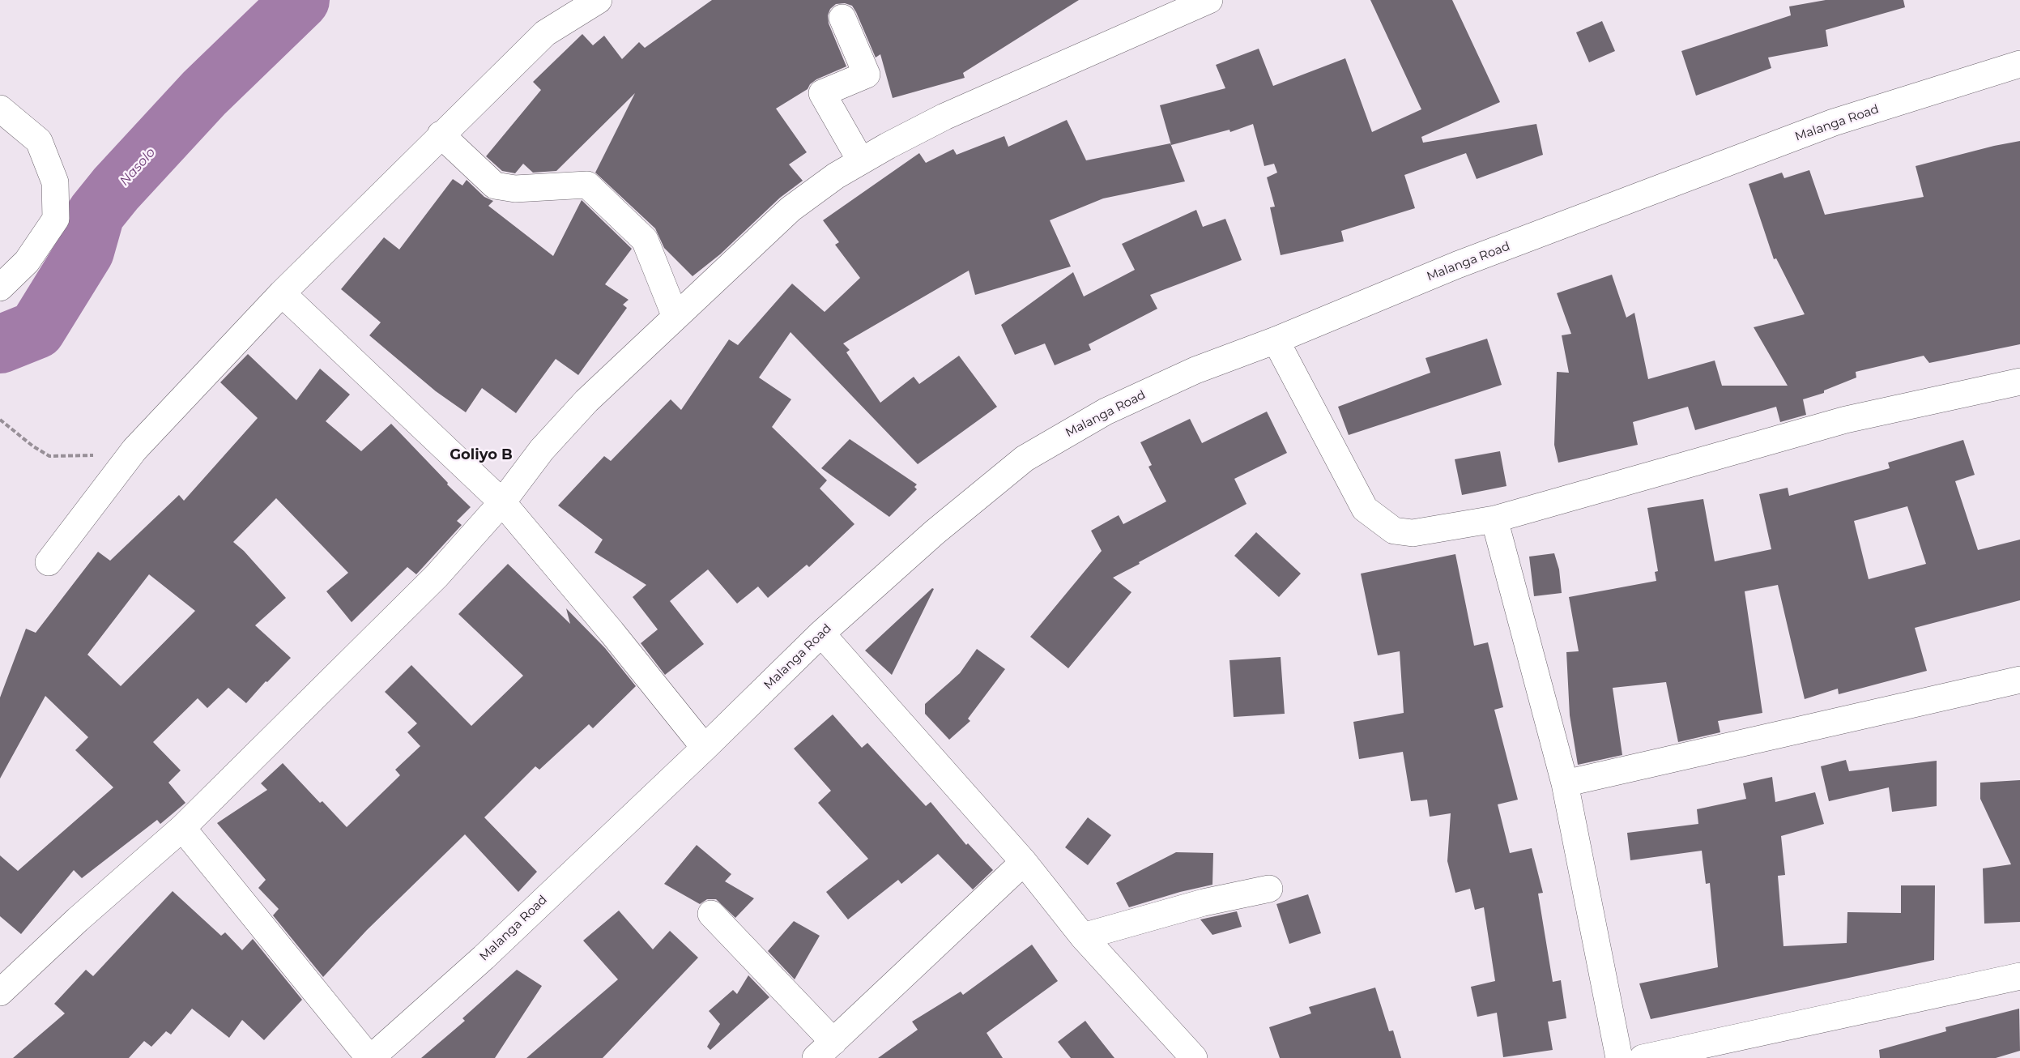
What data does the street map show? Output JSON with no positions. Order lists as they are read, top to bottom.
{
  "streets": {
    "street": ["Malanga Road"]
  },
  "districts": ["Goliyo B"],
  "water": ["Nasolo"]
}
